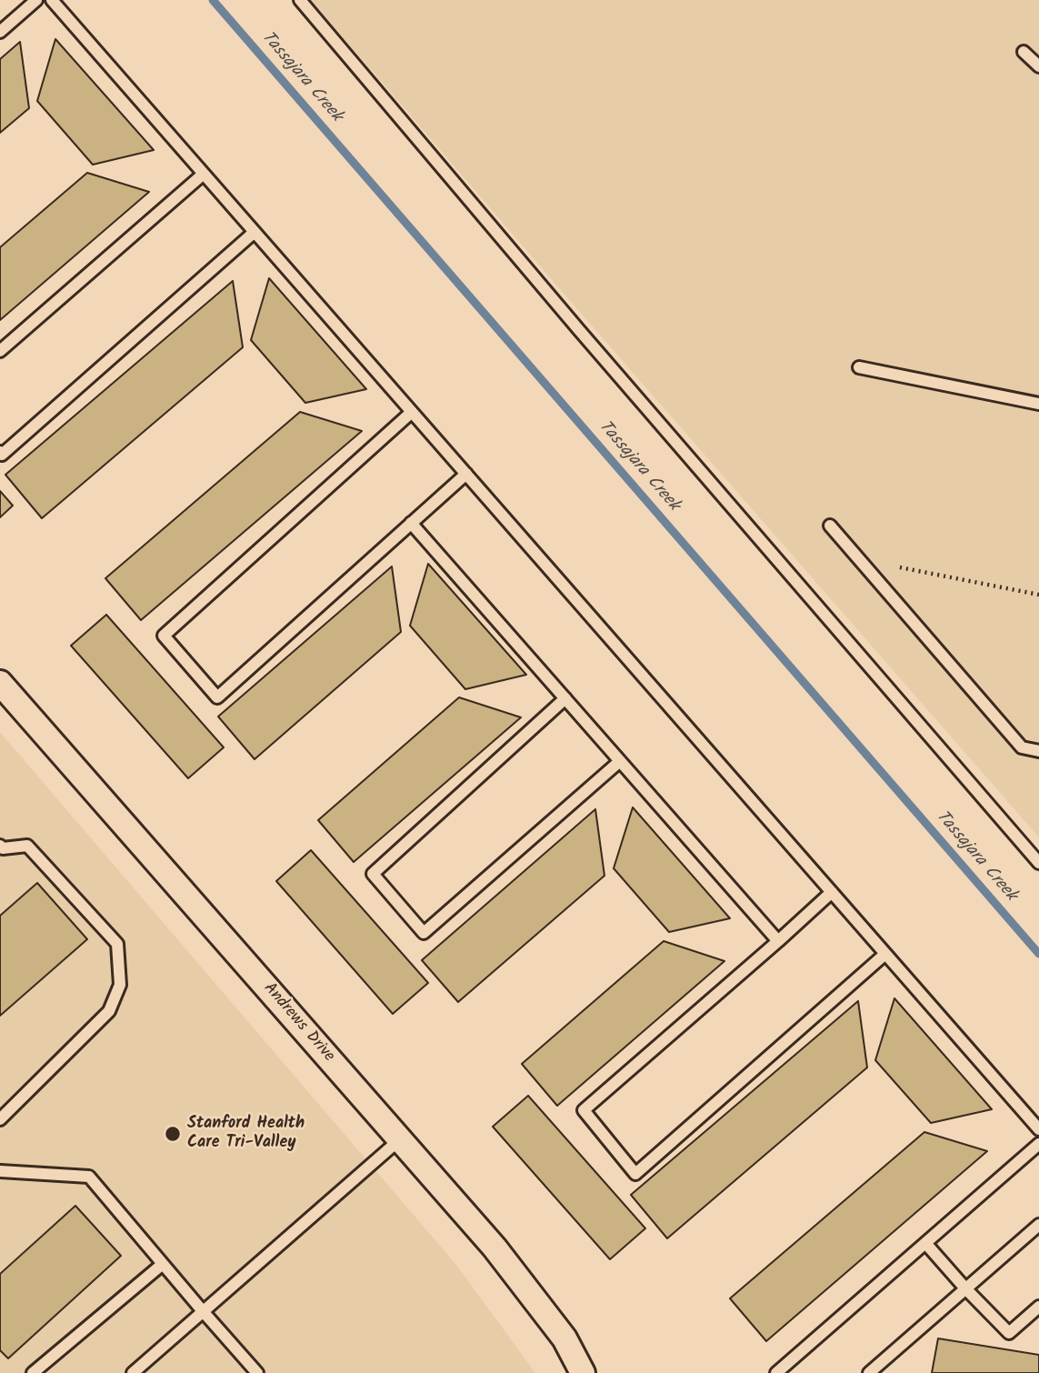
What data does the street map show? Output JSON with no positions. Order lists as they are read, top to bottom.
{
  "streets": {
    "street": ["Andrews Drive"]
  },
  "water": ["Tassajara Creek"],
  "places": ["Stanford Health Care Tri-Valley"]
}
